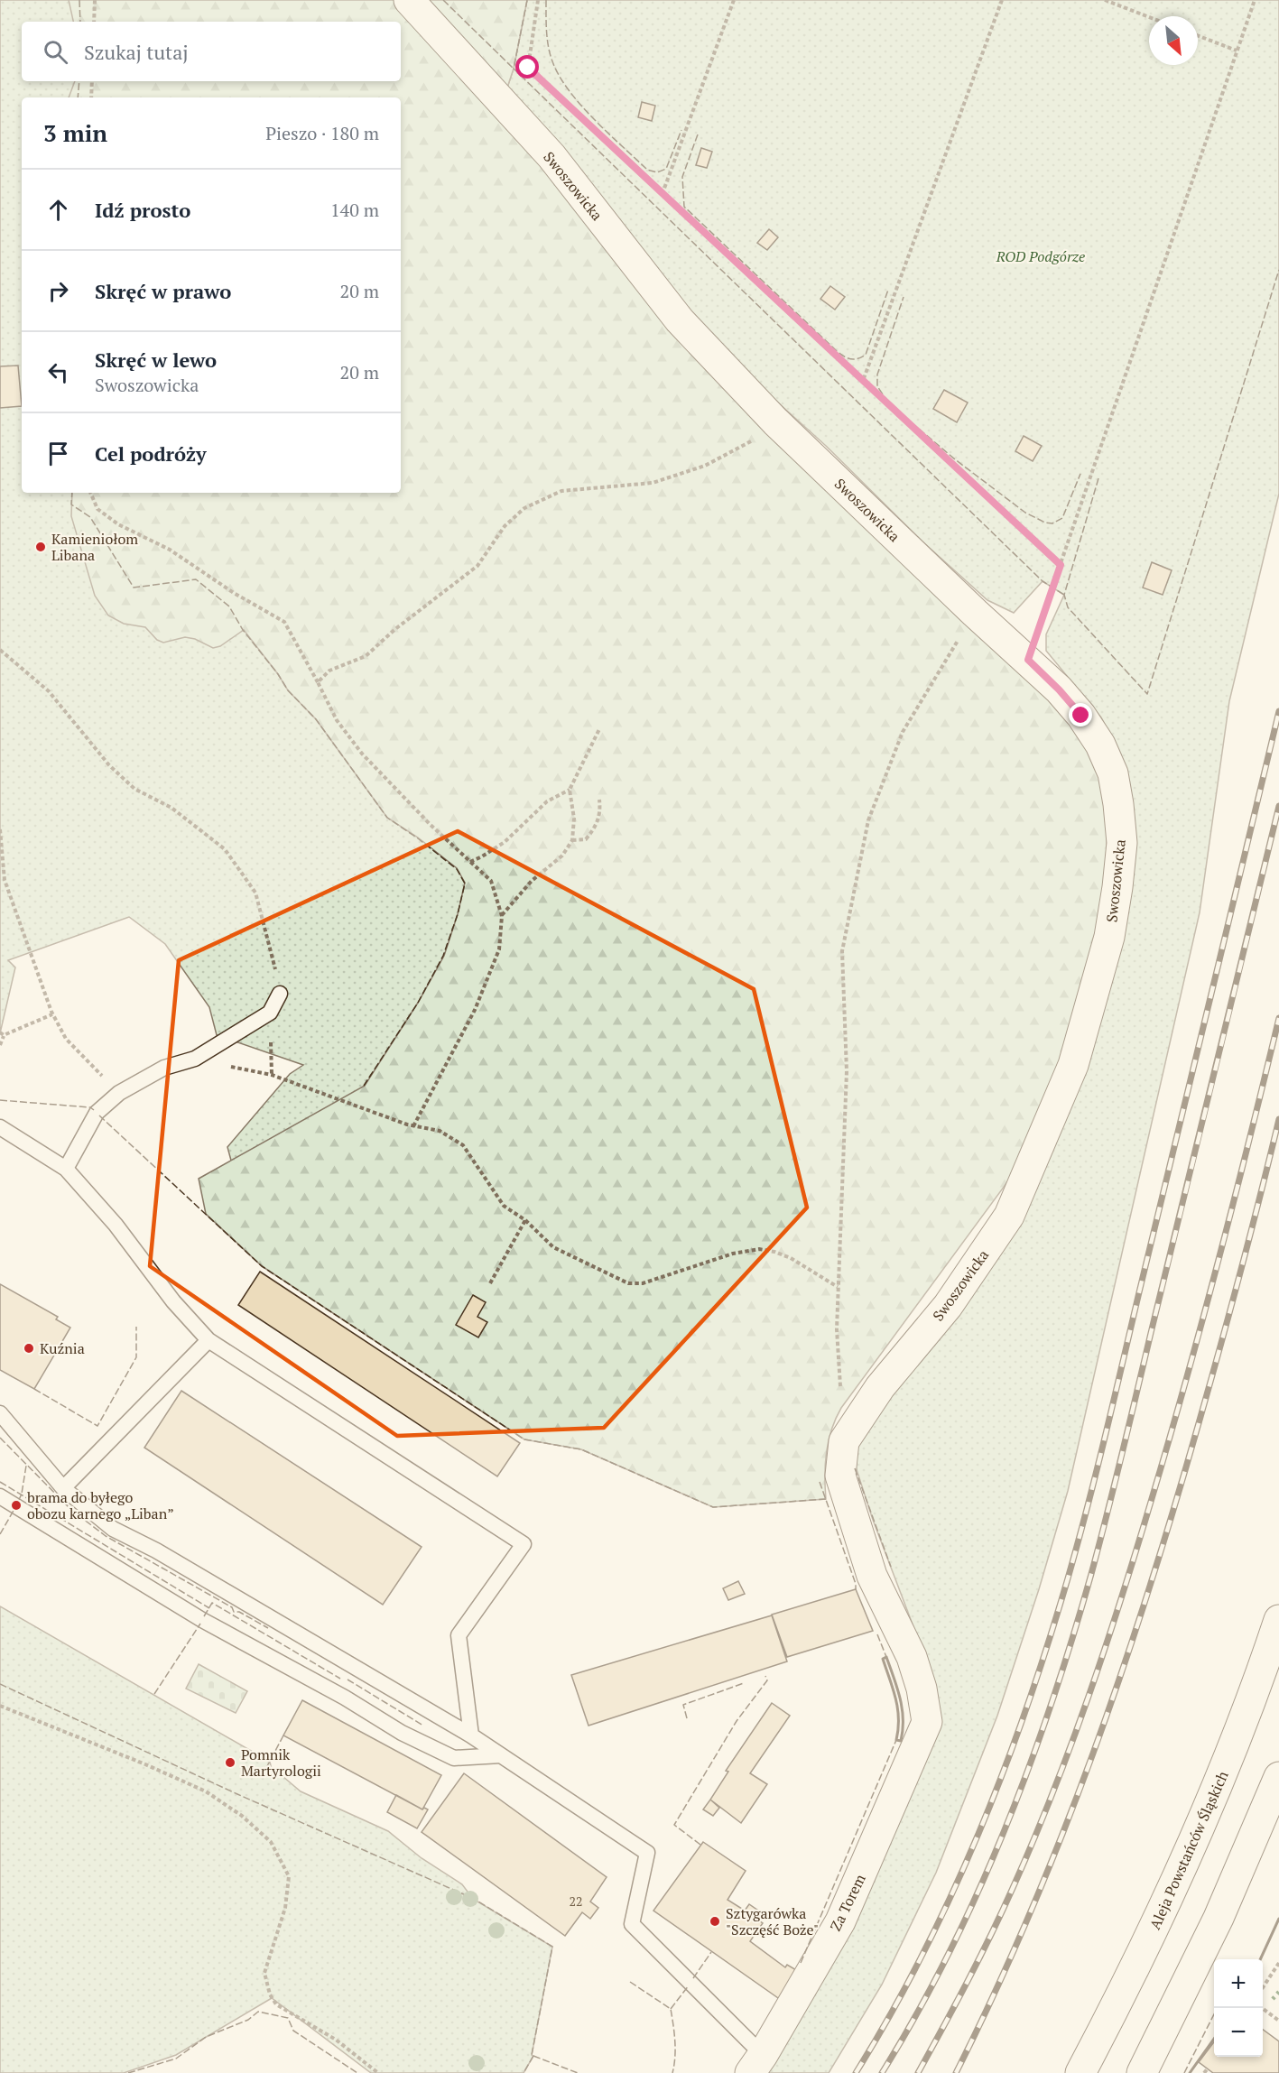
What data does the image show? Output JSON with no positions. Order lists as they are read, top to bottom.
{
  "streets": {
    "street": ["Swoszowicka", "Aleja Powstańców Śląskich", "Za Torem"]
  },
  "crossings": [
    ["Swoszowicka", "Za Torem"]
  ],
  "parks": ["ROD Podgórze"],
  "places": [
    "Kamieniołom Libana",
    "Kuźnia",
    "brama do byłego obozu karnego „Liban”",
    "Pomnik Martyrologii",
    "Sztygarówka \"Szczęść Boże\""
  ],
  "house_numbers": ["22"],
  "north": "bottom right",
  "page": {
    "search": "Szukaj tutaj",
    "heading": ["3 min", "Pieszo · 180 m"],
    "list": [
      ["Idź prosto", "140 m"],
      ["Skręć w prawo", "20 m"],
      ["Skręć w lewo", "Swoszowicka", "20 m"],
      "Cel podróży"
    ],
    "map_buttons": ["+", "−"]
  }
}
